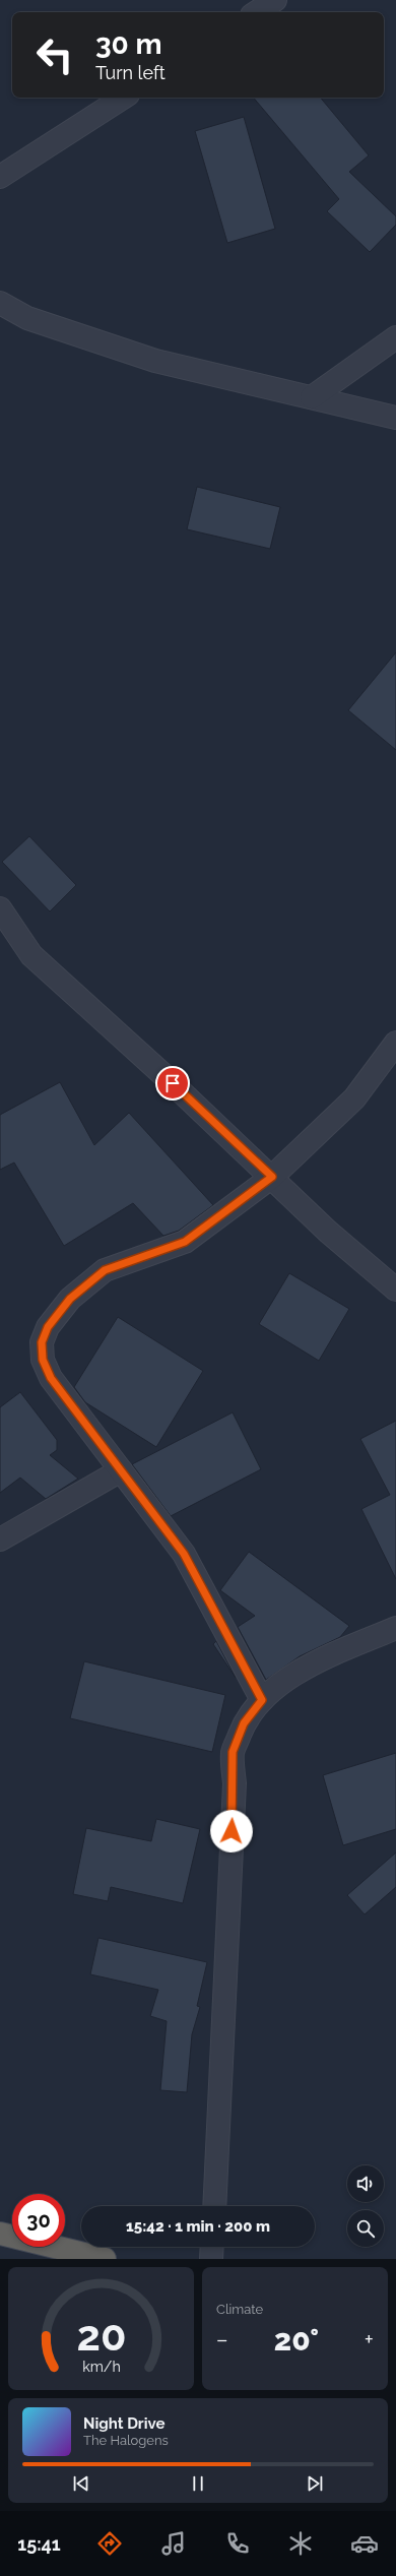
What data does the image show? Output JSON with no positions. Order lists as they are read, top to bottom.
{
  "page": {
    "turn": ["30 m", "Turn left"],
    "limit": "30",
    "trip": "15:42 · 1 min · 200 m",
    "tile": "Climate",
    "heat": ["−", "20°", "+"],
    "song": ["Night Drive", "The Halogens"],
    "tabs": "15:41",
    "gauge": ["20", "km/h"]
  }
}
